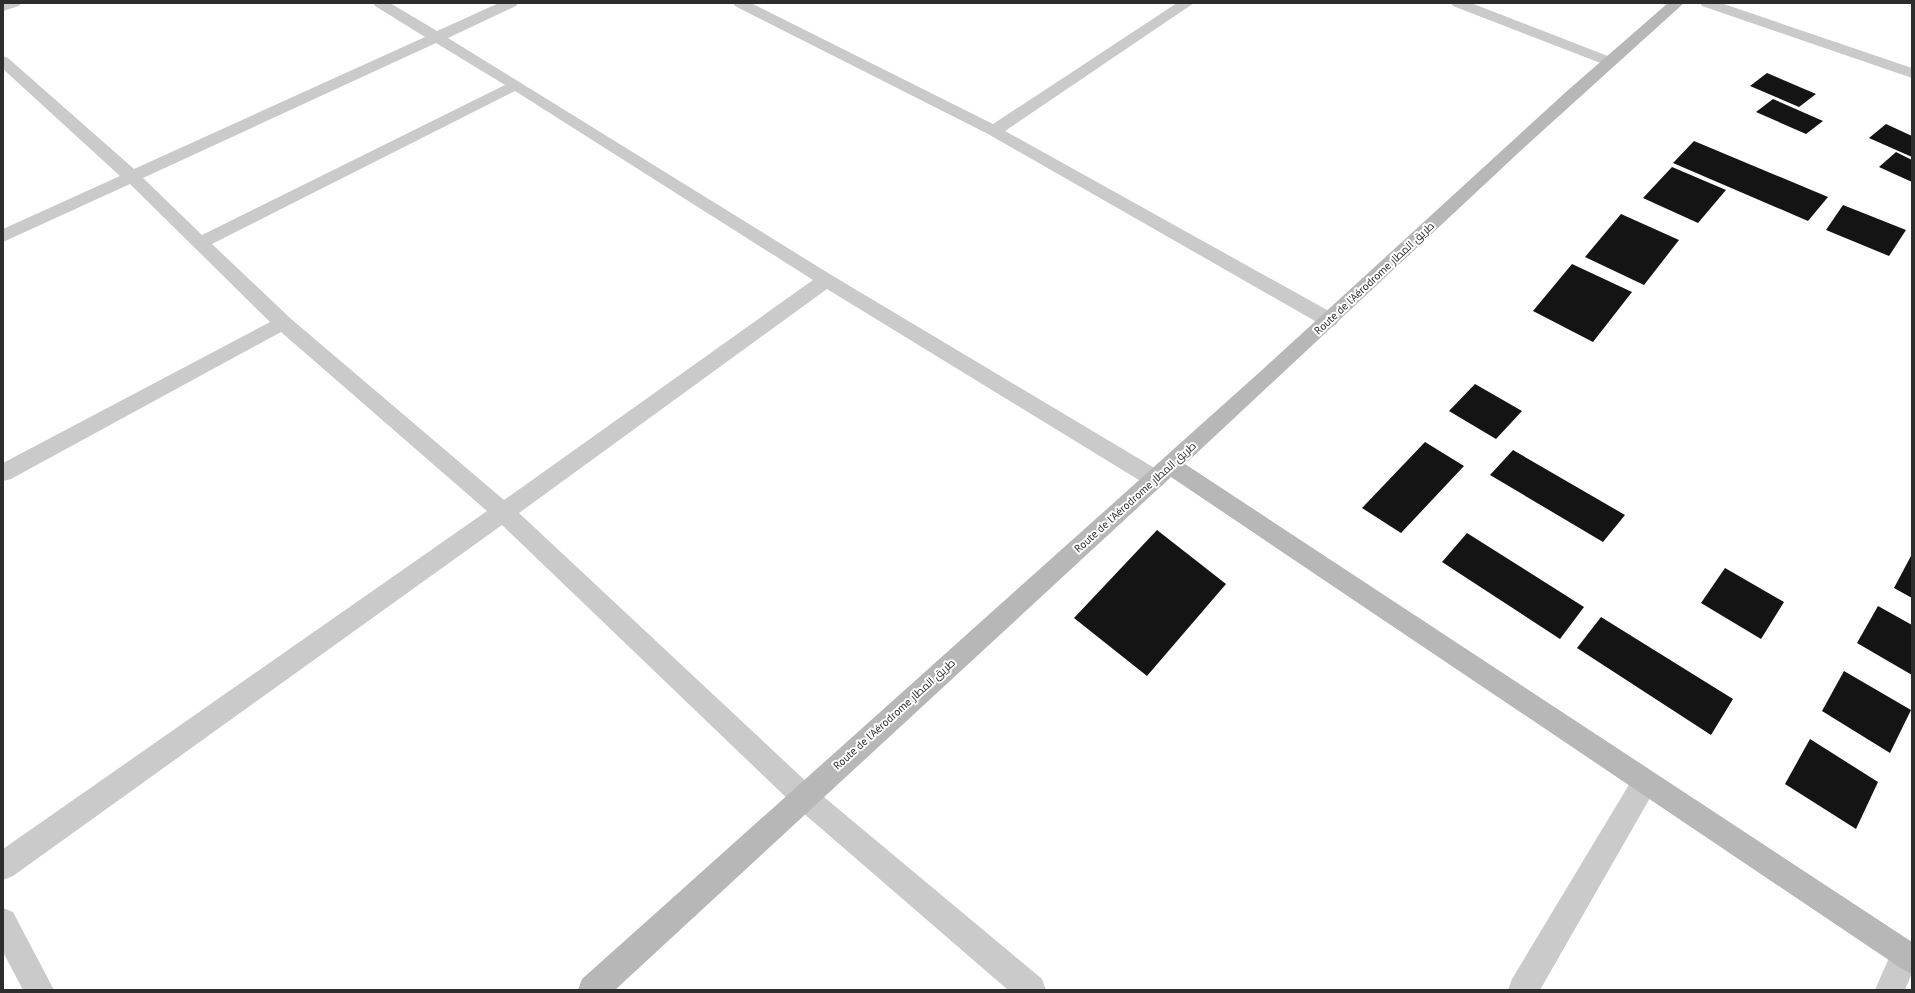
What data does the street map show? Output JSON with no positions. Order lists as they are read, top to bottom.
{
  "streets": {
    "street": ["Route de l'Aérodrome طريق المطار"]
  }
}
